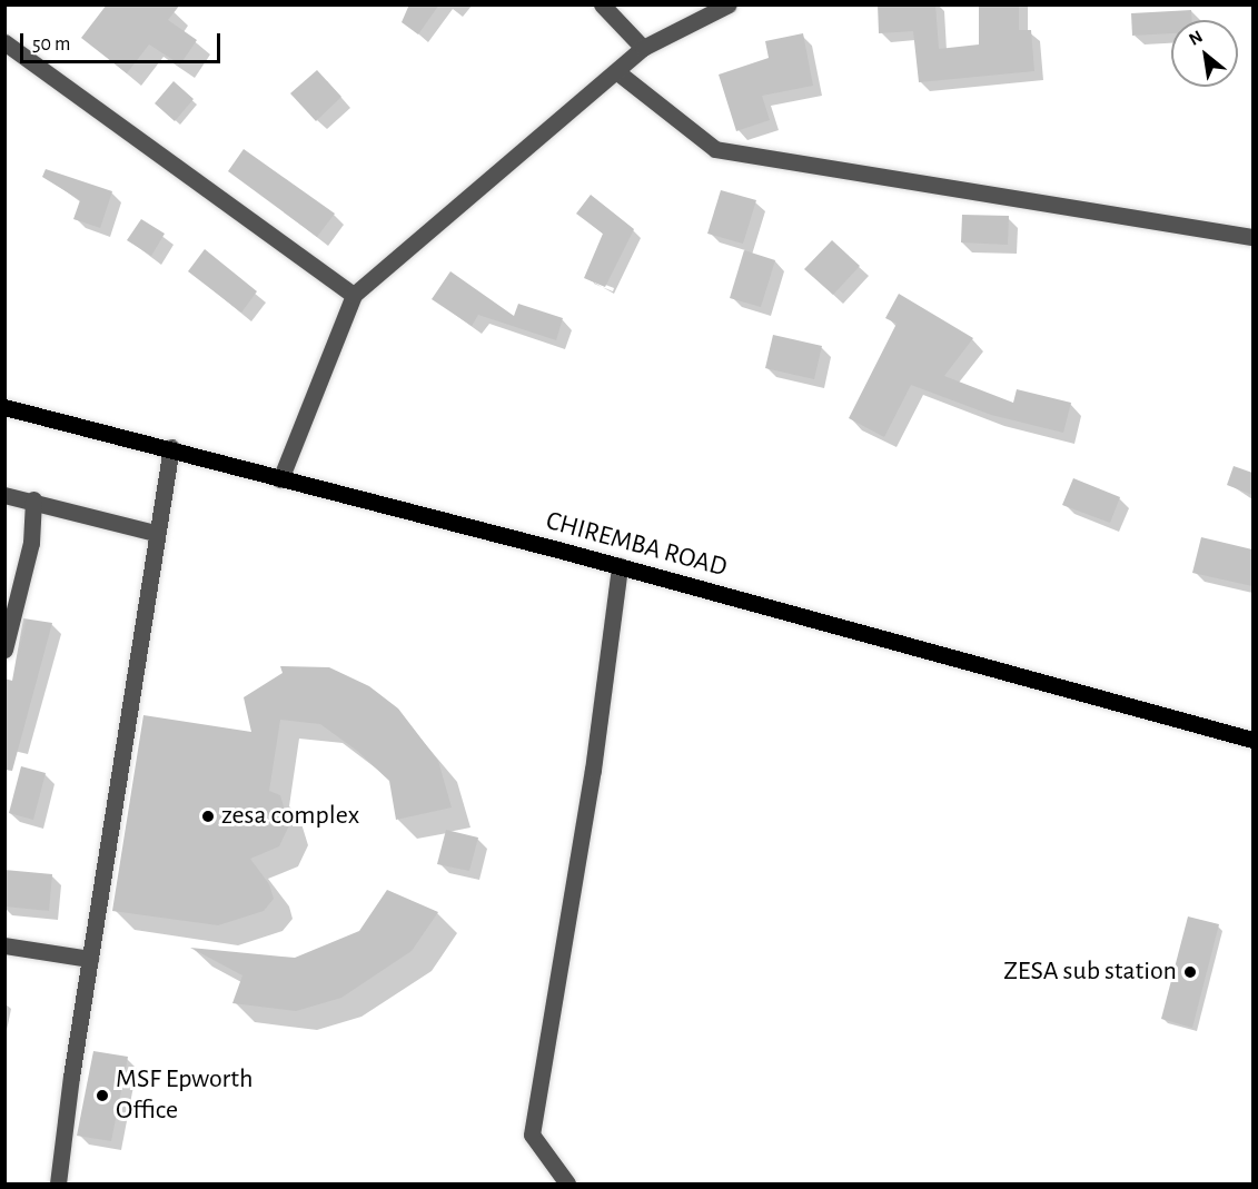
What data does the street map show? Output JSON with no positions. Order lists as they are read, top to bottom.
{
  "streets": {
    "main road": ["CHIREMBA ROAD"]
  },
  "places": ["zesa complex", "ZESA sub station", "MSF Epworth Office"],
  "scale_bar": "50 m",
  "north": "top left"
}
